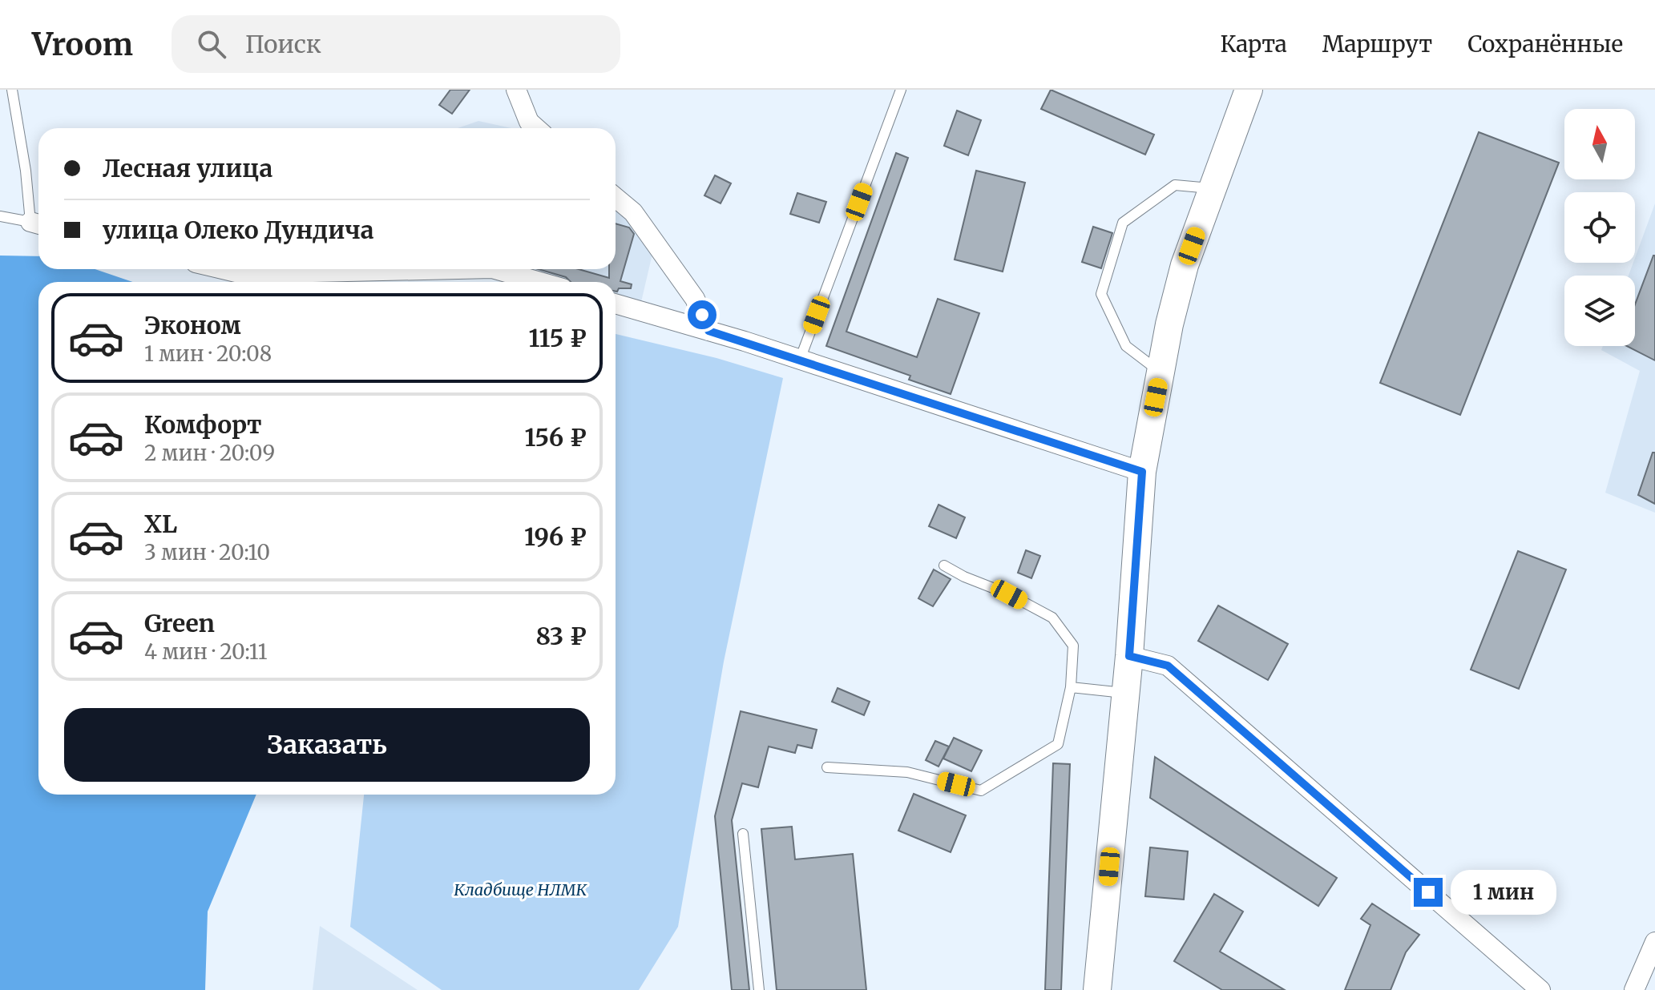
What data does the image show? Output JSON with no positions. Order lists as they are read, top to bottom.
{
  "parks": ["Кладбище НЛМК"],
  "north": "top",
  "page": {
    "header": "Vroom",
    "search": "Поиск",
    "nav": ["Карта", "Маршрут", "Сохранённые"],
    "banner": ["Лесная улица", "улица Олеко Дундича"],
    "list": [
      {
        "name": "Эконом",
        "note": "1 мин · 20:08",
        "value": "115 ₽"
      },
      {
        "name": "Комфорт",
        "note": "2 мин · 20:09",
        "value": "156 ₽"
      },
      {
        "name": "XL",
        "note": "3 мин · 20:10",
        "value": "196 ₽"
      },
      {
        "name": "Green",
        "note": "4 мин · 20:11",
        "value": "83 ₽"
      }
    ],
    "buttons": "Заказать",
    "bubble": "1 мин"
  }
}
